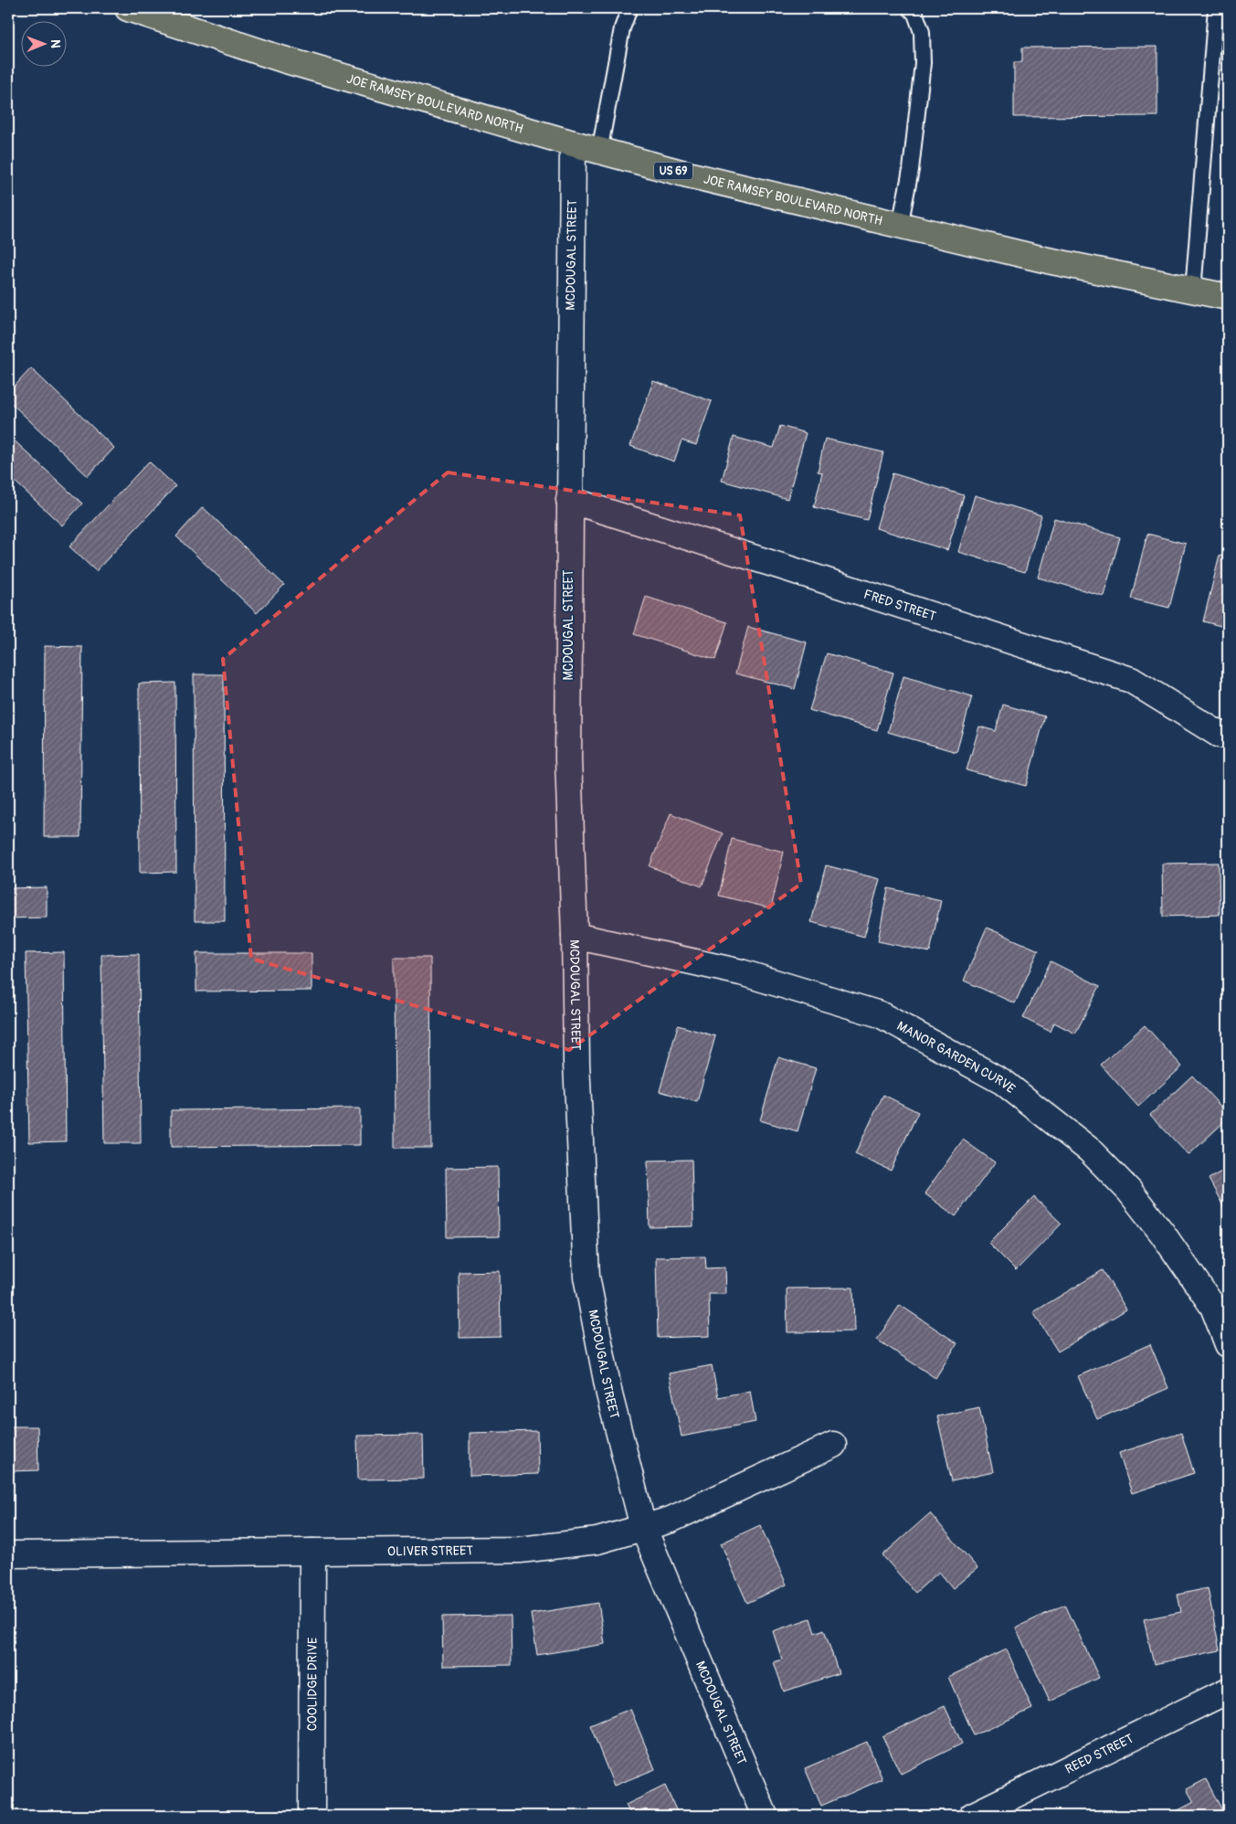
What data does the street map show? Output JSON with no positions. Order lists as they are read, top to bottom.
{
  "streets": {
    "main road": ["JOE RAMSEY BOULEVARD NORTH", "US 69"],
    "street": [
      "MCDOUGAL STREET",
      "FRED STREET",
      "MANOR GARDEN CURVE",
      "OLIVER STREET",
      "COOLIDGE DRIVE",
      "REED STREET"
    ]
  },
  "crossings": [
    ["JOE RAMSEY BOULEVARD NORTH", "MCDOUGAL STREET"],
    ["MCDOUGAL STREET", "FRED STREET"],
    ["MCDOUGAL STREET", "MANOR GARDEN CURVE"],
    ["MCDOUGAL STREET", "OLIVER STREET"],
    ["OLIVER STREET", "COOLIDGE DRIVE"]
  ],
  "north": "right"
}
